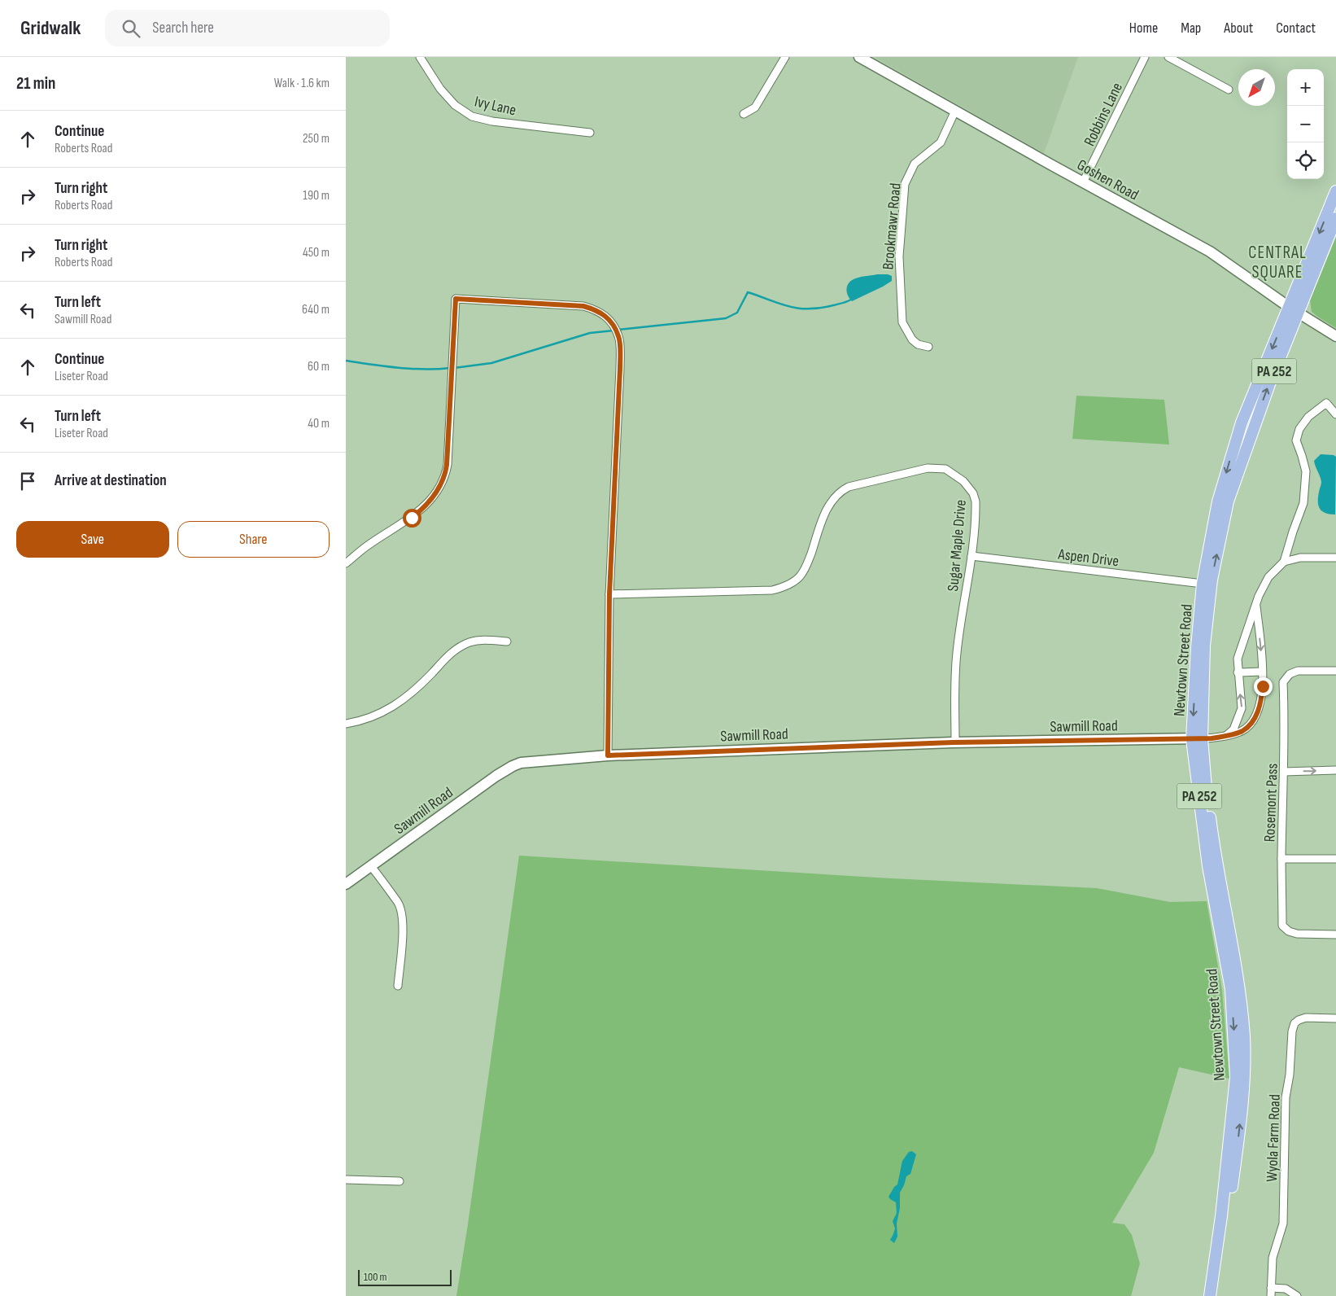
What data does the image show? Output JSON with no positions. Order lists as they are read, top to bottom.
{
  "streets": {
    "main road": ["PA 252", "Newtown Street Road"],
    "street": [
      "Ivy Lane",
      "Robbins Lane",
      "Goshen Road",
      "Brookmawr Road",
      "Sugar Maple Drive",
      "Aspen Drive",
      "Sawmill Road",
      "Rosemont Pass",
      "Wyola Farm Road"
    ]
  },
  "crossings": [
    ["Robbins Lane", "Goshen Road"],
    ["Goshen Road", "Brookmawr Road"],
    ["Goshen Road", "Newtown Street Road"],
    ["Sugar Maple Drive", "Aspen Drive"],
    ["Sugar Maple Drive", "Sawmill Road"],
    ["Aspen Drive", "Newtown Street Road"],
    ["Newtown Street Road", "Sawmill Road"]
  ],
  "districts": ["CENTRAL SQUARE"],
  "scale_bar": "100 m",
  "north": "bottom left",
  "page": {
    "header": "Gridwalk",
    "search": "Search here",
    "nav": [
      "Home",
      "Map",
      "About",
      "Contact"
    ],
    "heading": ["21 min", "Walk · 1.6 km"],
    "map_buttons": ["+", "−"],
    "list": [
      ["Continue", "Roberts Road", "250 m"],
      ["Turn right", "Roberts Road", "190 m"],
      ["Turn right", "Roberts Road", "450 m"],
      ["Turn left", "Sawmill Road", "640 m"],
      ["Continue", "Liseter Road", "60 m"],
      ["Turn left", "Liseter Road", "40 m"],
      "Arrive at destination"
    ],
    "buttons": ["Save", "Share"],
    "scale": "100 m"
  }
}
